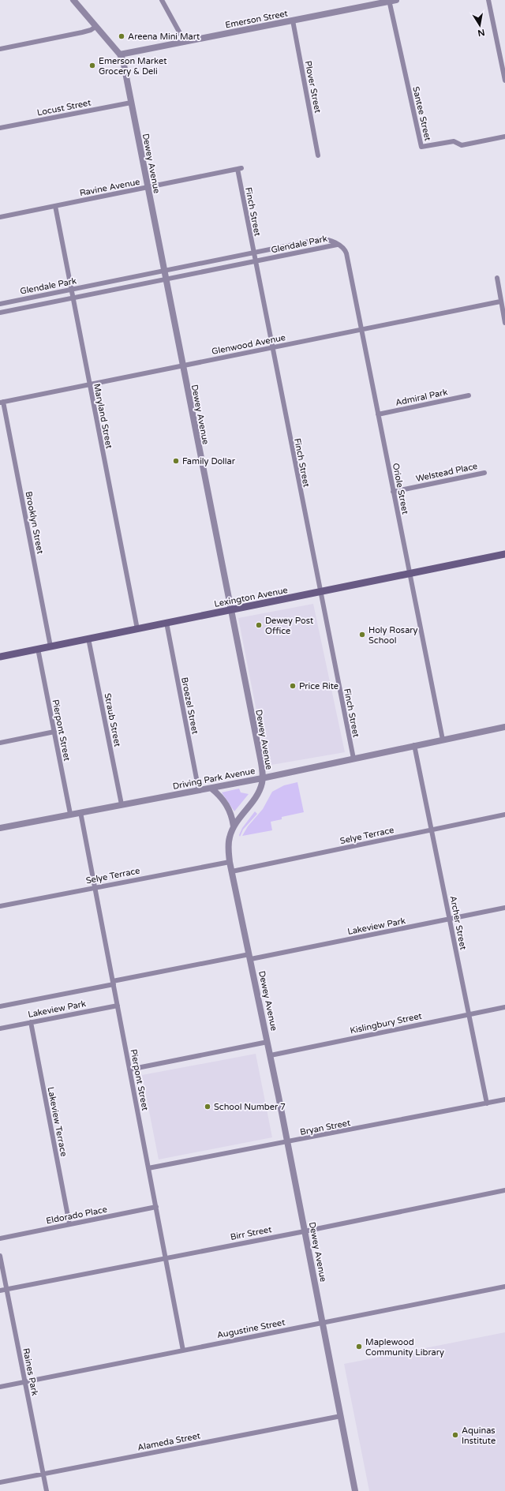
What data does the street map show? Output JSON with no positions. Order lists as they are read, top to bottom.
{
  "streets": {
    "main road": ["Lexington Avenue"],
    "street": [
      "Emerson Street",
      "Plover Street",
      "Locust Street",
      "Santee Street",
      "Dewey Avenue",
      "Ravine Avenue",
      "Finch Street",
      "Glendale Park",
      "Glenwood Avenue",
      "Admiral Park",
      "Maryland Street",
      "Welstead Place",
      "Oriole Street",
      "Brooklyn Street",
      "Broezel Street",
      "Straub Street",
      "Pierpont Street",
      "Driving Park Avenue",
      "Selye Terrace",
      "Archer Street",
      "Lakeview Park",
      "Kislingbury Street",
      "Lakeview Terrace",
      "Bryan Street",
      "Eldorado Place",
      "Birr Street",
      "Augustine Street",
      "Raines Park",
      "Alameda Street"
    ]
  },
  "crossings": [
    ["Emerson Street", "Plover Street"],
    ["Emerson Street", "Santee Street"],
    ["Emerson Street", "Dewey Avenue"],
    ["Locust Street", "Dewey Avenue"],
    ["Dewey Avenue", "Ravine Avenue"],
    ["Dewey Avenue", "Glendale Park"],
    ["Dewey Avenue", "Glenwood Avenue"],
    ["Dewey Avenue", "Lexington Avenue"],
    ["Dewey Avenue", "Driving Park Avenue"],
    ["Dewey Avenue", "Selye Terrace"],
    ["Dewey Avenue", "Lakeview Park"],
    ["Dewey Avenue", "Kislingbury Street"],
    ["Dewey Avenue", "Bryan Street"],
    ["Dewey Avenue", "Birr Street"],
    ["Dewey Avenue", "Augustine Street"],
    ["Dewey Avenue", "Alameda Street"],
    ["Ravine Avenue", "Finch Street"],
    ["Ravine Avenue", "Maryland Street"],
    ["Finch Street", "Glendale Park"],
    ["Finch Street", "Glenwood Avenue"],
    ["Finch Street", "Lexington Avenue"],
    ["Finch Street", "Driving Park Avenue"],
    ["Glendale Park", "Maryland Street"],
    ["Glendale Park", "Oriole Street"],
    ["Glenwood Avenue", "Maryland Street"],
    ["Glenwood Avenue", "Oriole Street"],
    ["Glenwood Avenue", "Brooklyn Street"],
    ["Admiral Park", "Oriole Street"],
    ["Maryland Street", "Lexington Avenue"],
    ["Welstead Place", "Oriole Street"],
    ["Oriole Street", "Lexington Avenue"],
    ["Oriole Street", "Driving Park Avenue"],
    ["Brooklyn Street", "Lexington Avenue"],
    ["Lexington Avenue", "Broezel Street"],
    ["Lexington Avenue", "Straub Street"],
    ["Lexington Avenue", "Pierpont Street"],
    ["Broezel Street", "Driving Park Avenue"],
    ["Straub Street", "Driving Park Avenue"],
    ["Pierpont Street", "Driving Park Avenue"],
    ["Pierpont Street", "Selye Terrace"],
    ["Pierpont Street", "Lakeview Park"],
    ["Pierpont Street", "Bryan Street"],
    ["Pierpont Street", "Eldorado Place"],
    ["Pierpont Street", "Birr Street"],
    ["Pierpont Street", "Augustine Street"],
    ["Driving Park Avenue", "Archer Street"],
    ["Selye Terrace", "Archer Street"],
    ["Archer Street", "Lakeview Park"],
    ["Archer Street", "Kislingbury Street"],
    ["Archer Street", "Bryan Street"],
    ["Lakeview Park", "Lakeview Terrace"],
    ["Lakeview Terrace", "Eldorado Place"],
    ["Birr Street", "Raines Park"],
    ["Augustine Street", "Raines Park"],
    ["Raines Park", "Alameda Street"]
  ],
  "places": [
    "Areena Mini Mart",
    "Emerson Market Grocery & Deli",
    "Family Dollar",
    "Dewey Post Office",
    "Holy Rosary School",
    "Price Rite",
    "School Number 7",
    "Maplewood Community Library",
    "Aquinas Institute"
  ],
  "north": "bottom"
}
